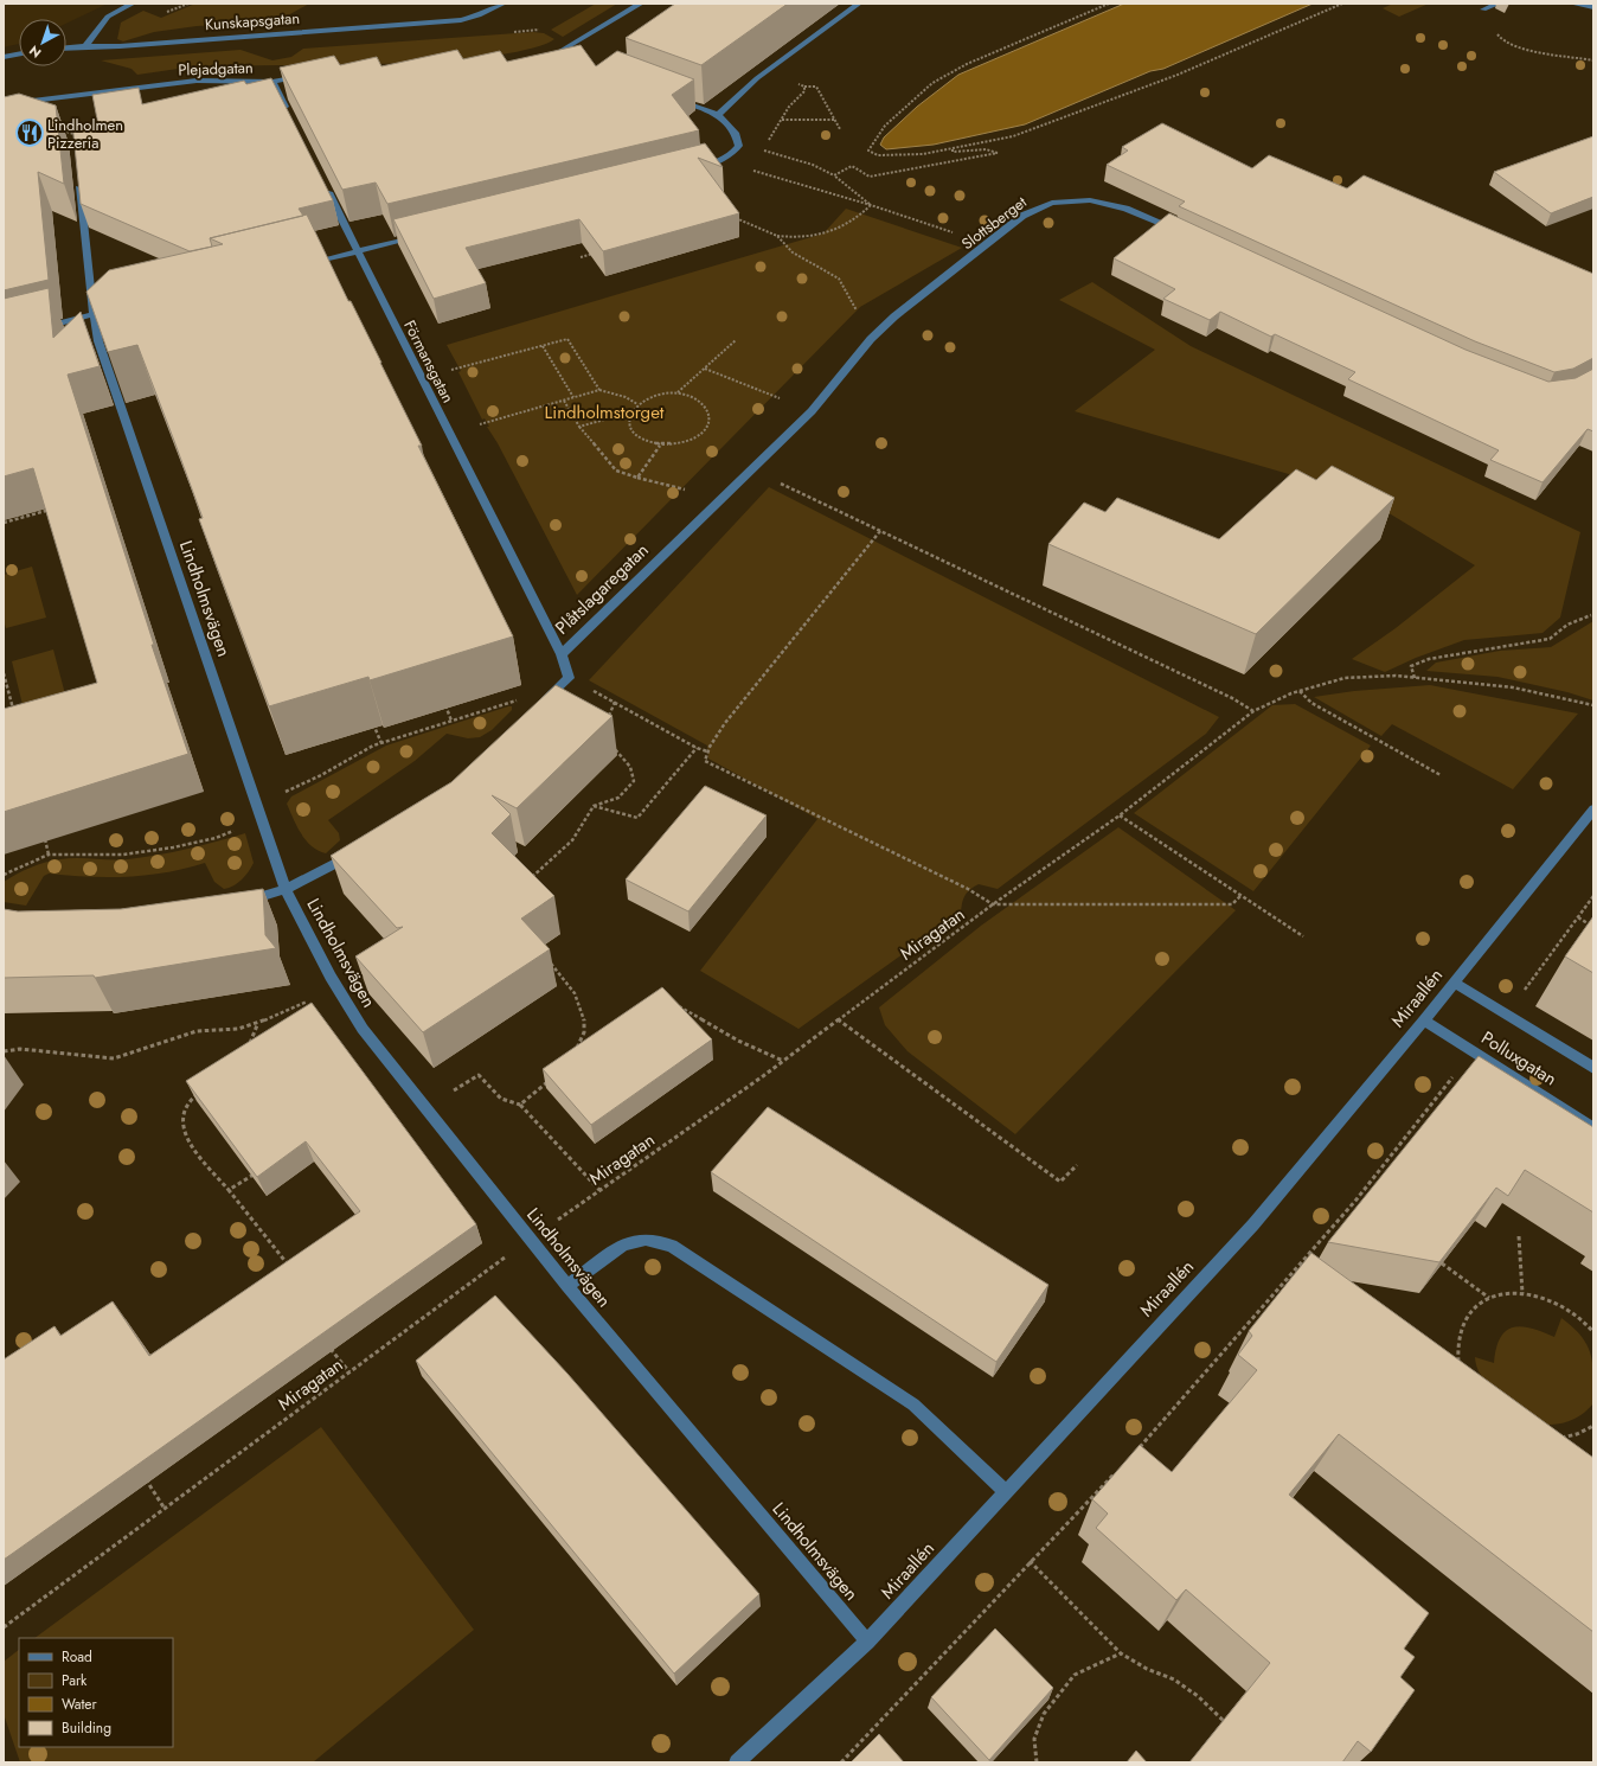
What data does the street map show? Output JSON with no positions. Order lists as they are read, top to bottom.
{
  "streets": {
    "street": [
      "Kunskapsgatan",
      "Plejadgatan",
      "Slottsberget",
      "Förmansgatan",
      "Plåtslagaregatan",
      "Lindholmsvägen",
      "Miraallén",
      "Polluxgatan"
    ],
    "path": ["Miragatan"]
  },
  "crossings": [
    ["Slottsberget", "Plåtslagaregatan"],
    ["Förmansgatan", "Plåtslagaregatan"],
    ["Lindholmsvägen", "Miragatan"],
    ["Lindholmsvägen", "Miraallén"],
    ["Miraallén", "Polluxgatan"]
  ],
  "parks": ["Lindholmstorget"],
  "places": {
    "restaurant": ["Lindholmen Pizzeria"]
  },
  "legend": [
    "Road",
    "Park",
    "Water",
    "Building"
  ],
  "north": "bottom left"
}
